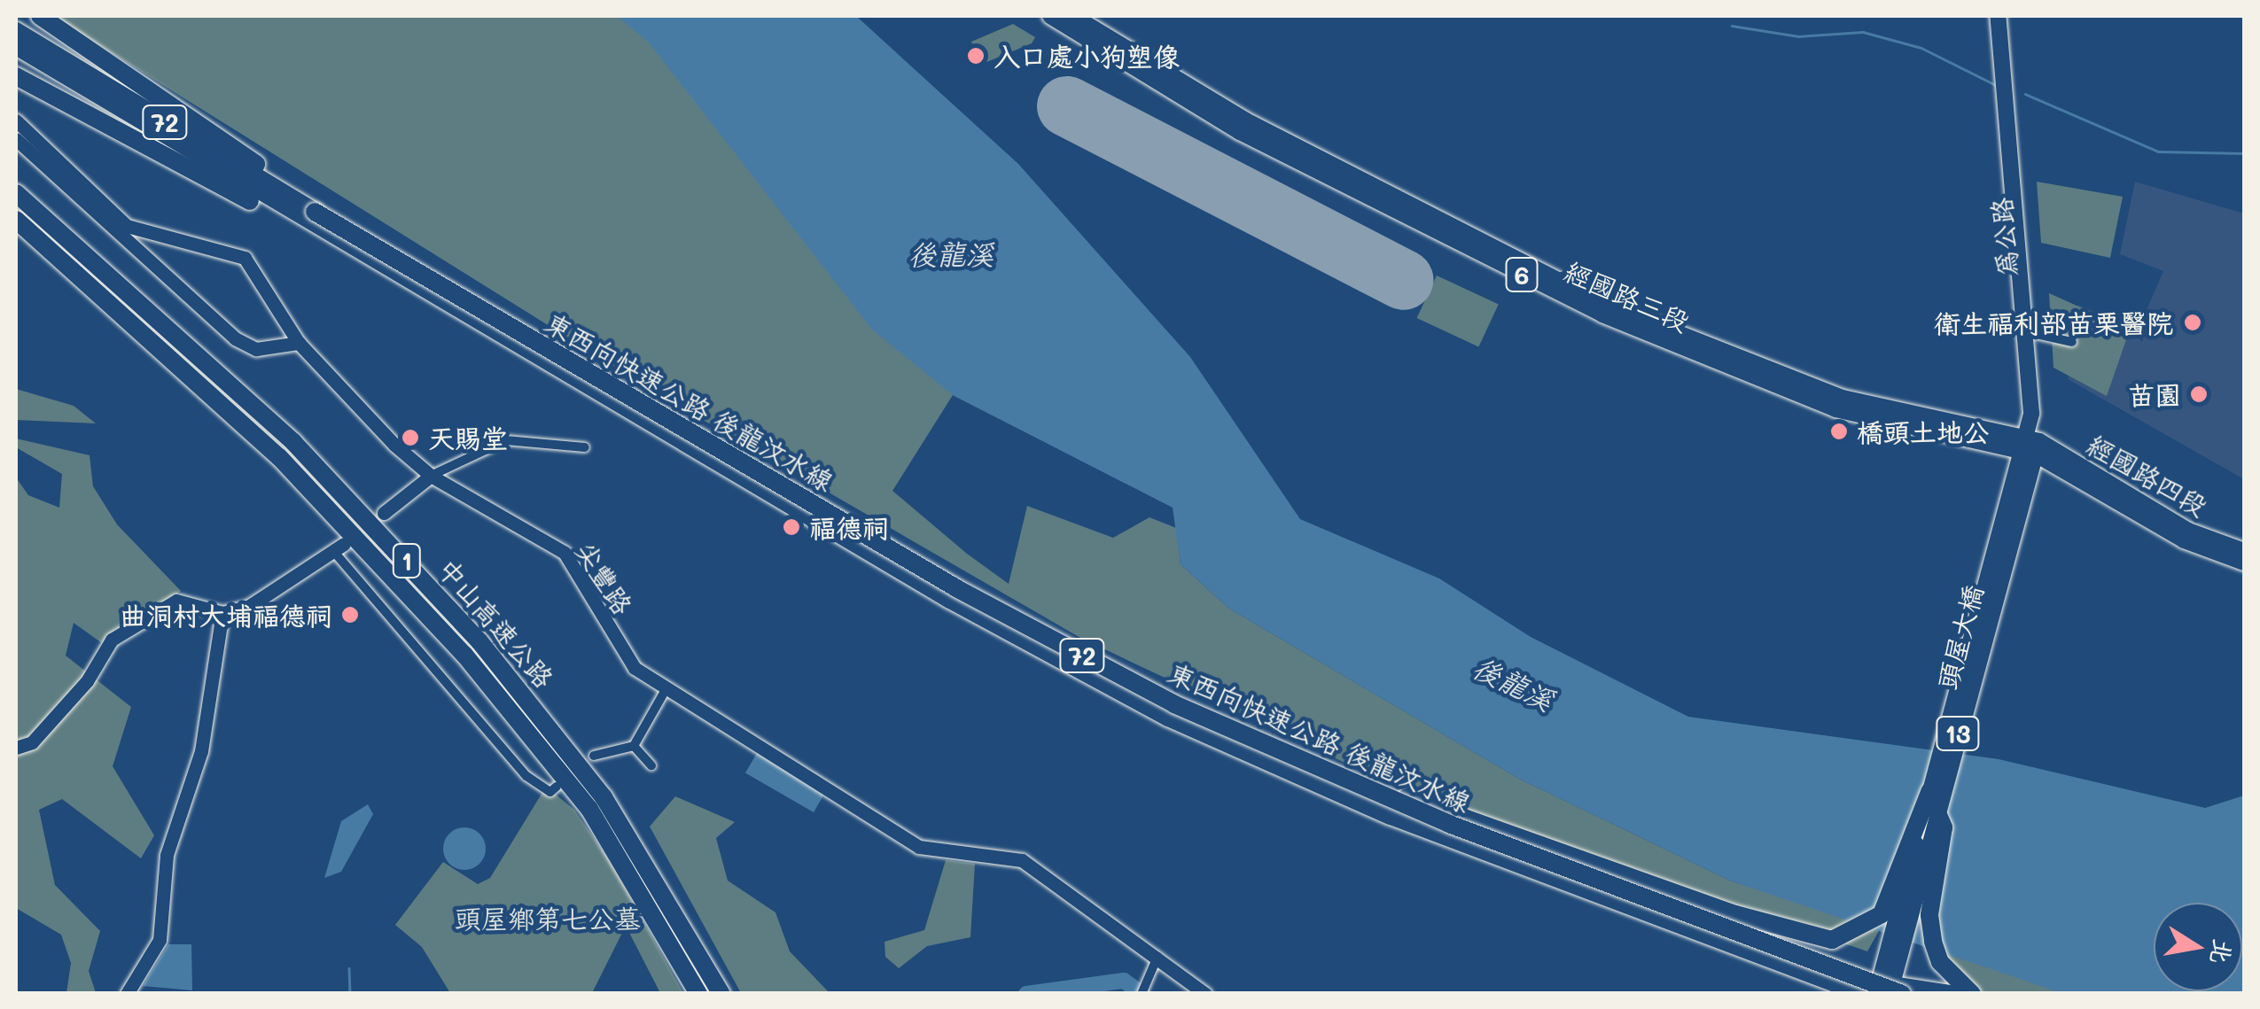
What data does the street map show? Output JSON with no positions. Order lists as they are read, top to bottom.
{
  "streets": {
    "highway": [
      "72",
      "東西向快速公路 後龍汶水線",
      "1",
      "中山高速公路"
    ],
    "main road": [
      "為公路",
      "6",
      "經國路三段",
      "經國路四段",
      "頭屋大橋",
      "13"
    ],
    "street": ["尖豐路"]
  },
  "crossings": [
    ["為公路", "經國路三段"],
    ["為公路", "經國路四段"],
    ["為公路", "頭屋大橋"],
    ["經國路三段", "經國路四段"],
    ["經國路三段", "頭屋大橋"],
    ["東西向快速公路 後龍汶水線", "頭屋大橋"],
    ["經國路四段", "頭屋大橋"]
  ],
  "water": ["後龍溪"],
  "parks": ["頭屋鄉第七公墓"],
  "places": [
    "入口處小狗塑像",
    "衛生福利部苗栗醫院",
    "苗園",
    "橋頭土地公",
    "天賜堂",
    "福德祠",
    "曲洞村大埔福德祠"
  ],
  "north": "right"
}
